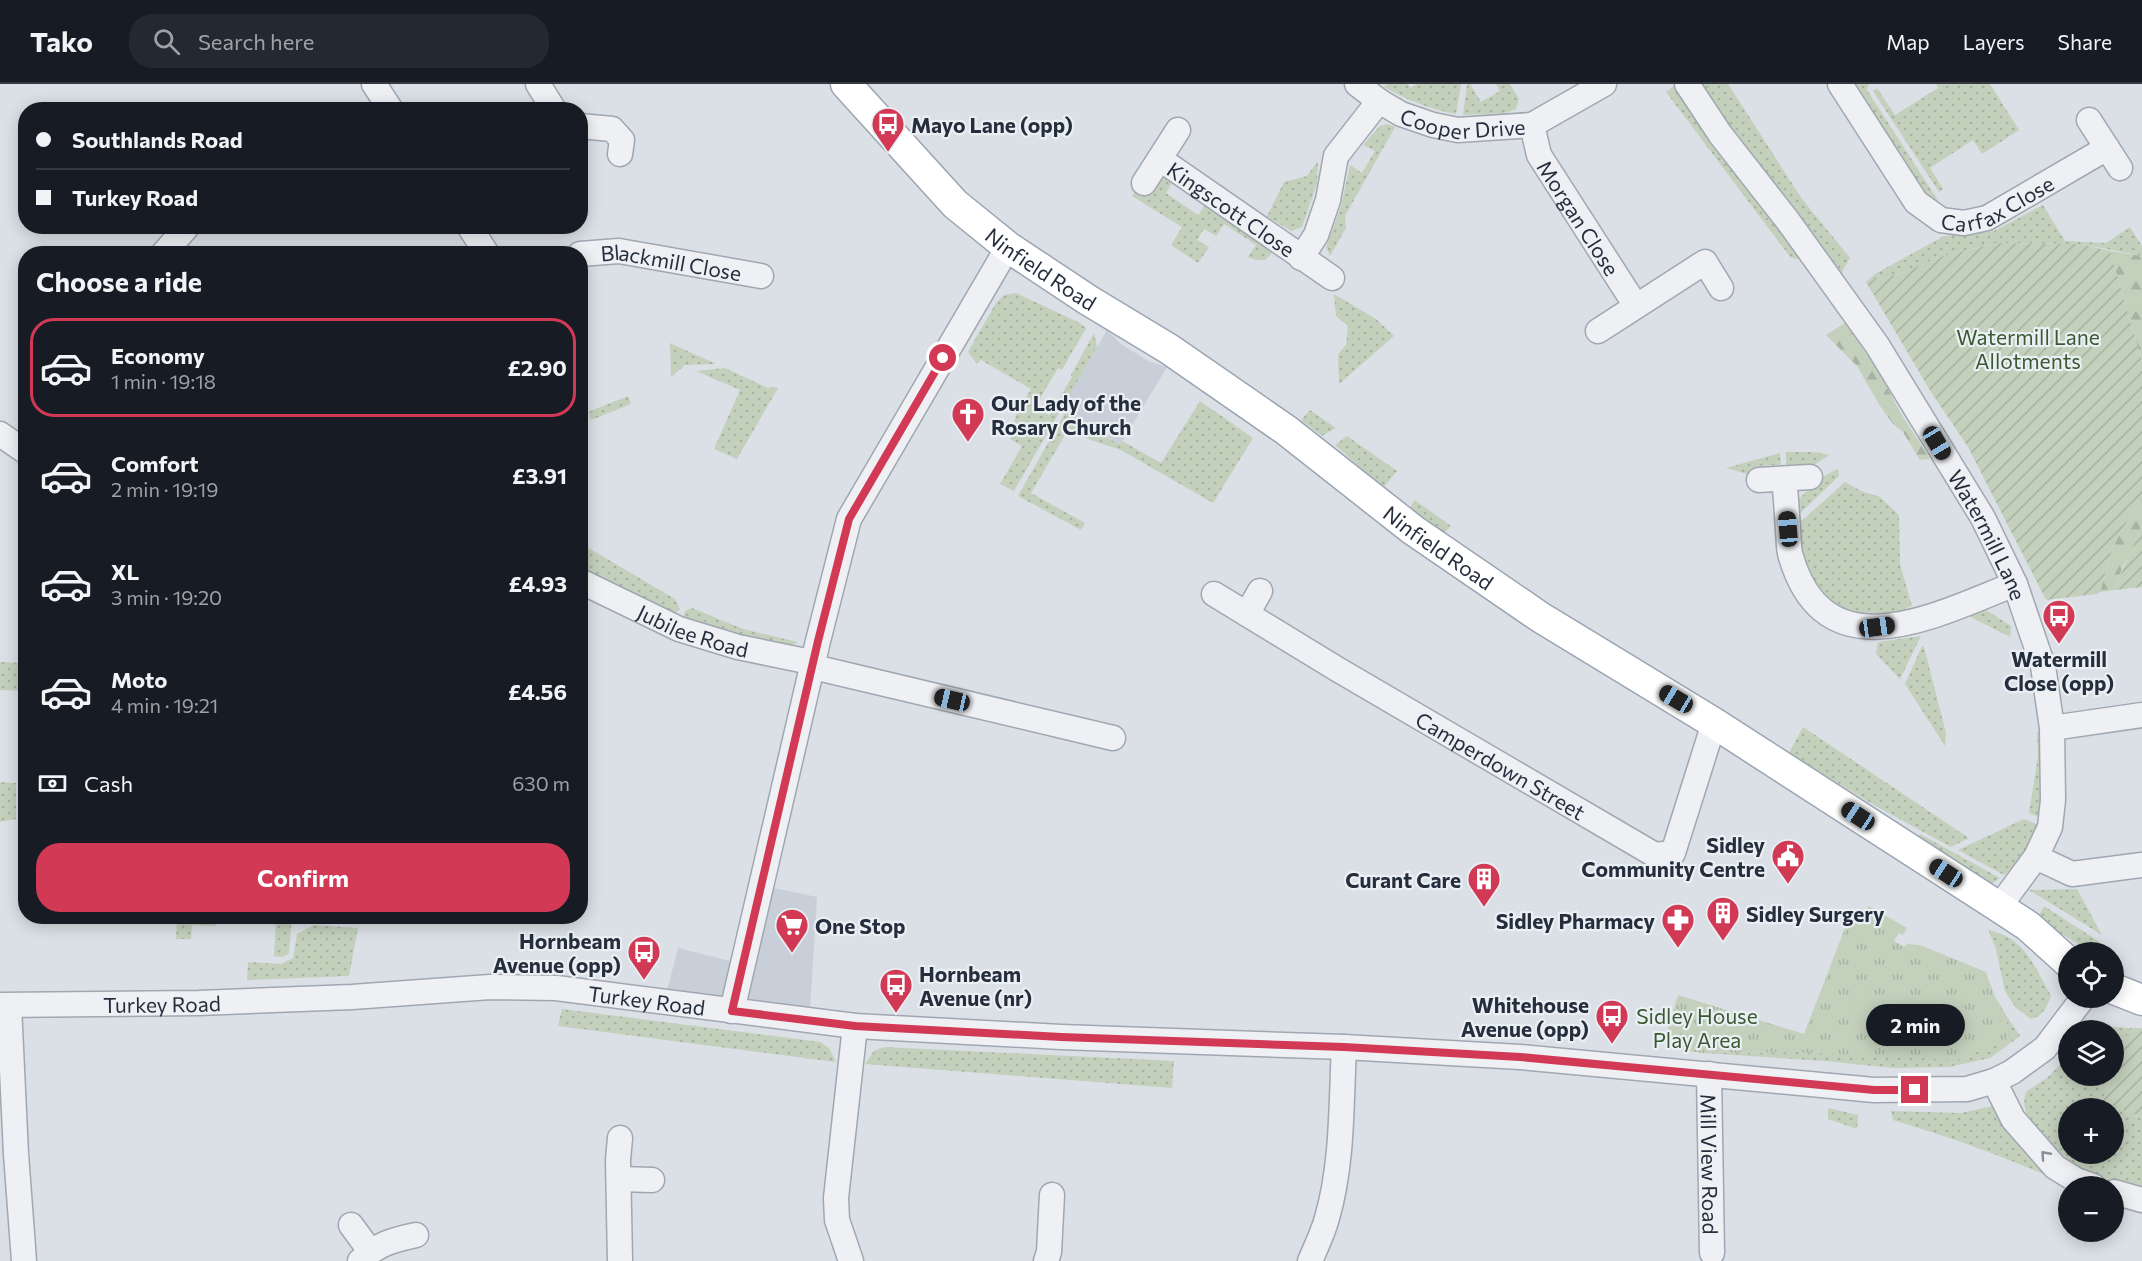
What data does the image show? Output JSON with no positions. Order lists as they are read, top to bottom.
{
  "streets": {
    "main road": ["Ninfield Road"],
    "street": [
      "Cooper Drive",
      "Carfax Close",
      "Kingscott Close",
      "Morgan Close",
      "Blackmill Close",
      "Watermill Lane",
      "Jubilee Road",
      "Camperdown Street",
      "Turkey Road",
      "Mill View Road"
    ]
  },
  "crossings": [
    ["Cooper Drive", "Kingscott Close"],
    ["Cooper Drive", "Morgan Close"],
    ["Ninfield Road", "Watermill Lane"],
    ["Ninfield Road", "Camperdown Street"],
    ["Turkey Road", "Mill View Road"]
  ],
  "parks": ["Watermill Lane Allotments", "Sidley House Play Area"],
  "places": {
    "bus stop": [
      "Mayo Lane (opp)",
      "Watermill Close (opp)",
      "Hornbeam Avenue (opp)",
      "Hornbeam Avenue (nr)",
      "Whitehouse Avenue (opp)"
    ],
    "church": ["Our Lady of the Rosary Church"],
    "public building": ["Sidley Community Centre"],
    "building": ["Curant Care", "Sidley Surgery"],
    "pharmacy": ["Sidley Pharmacy"],
    "supermarket": ["One Stop"]
  },
  "page": {
    "header": "Tako",
    "search": "Search here",
    "nav": ["Map", "Layers", "Share"],
    "banner": ["Southlands Road", "Turkey Road"],
    "heading": "Choose a ride",
    "list": [
      {
        "name": "Economy",
        "note": "1 min · 19:18",
        "value": "£2.90"
      },
      {
        "name": "Comfort",
        "note": "2 min · 19:19",
        "value": "£3.91"
      },
      {
        "name": "XL",
        "note": "3 min · 19:20",
        "value": "£4.93"
      },
      {
        "name": "Moto",
        "note": "4 min · 19:21",
        "value": "£4.56"
      }
    ],
    "pay": ["Cash", "630 m"],
    "buttons": "Confirm",
    "map_buttons": ["+", "−"],
    "bubble": "2 min"
  }
}
